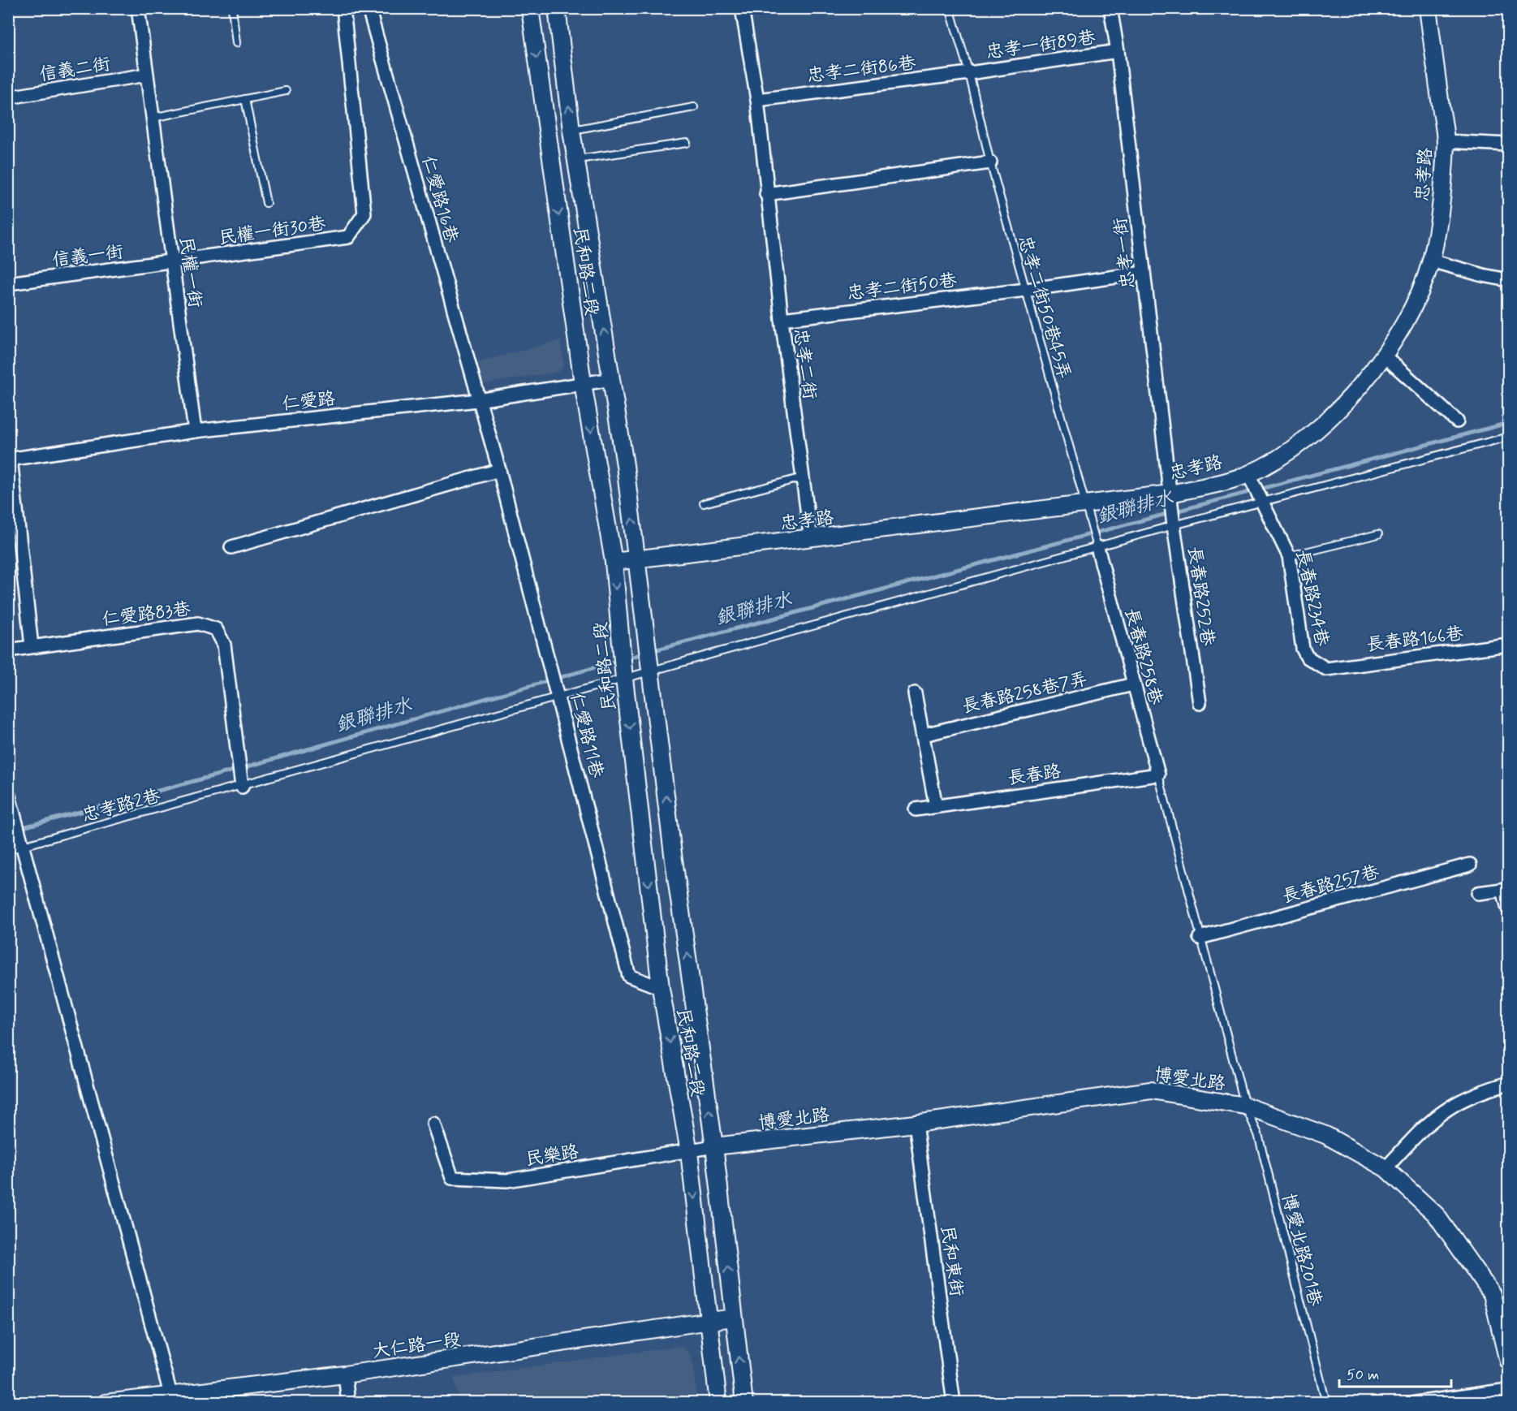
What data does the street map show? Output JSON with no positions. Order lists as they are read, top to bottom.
{
  "streets": {
    "street": [
      "忠孝一街89巷",
      "信義二街",
      "忠孝二街86巷",
      "忠孝路",
      "仁愛路16巷",
      "民權一街30巷",
      "忠孝一街",
      "信義一街",
      "民和路二段",
      "民權一街",
      "忠孝二街50巷",
      "忠孝二街",
      "仁愛路",
      "長春路252巷",
      "長春路234巷",
      "仁愛路83巷",
      "長春路166巷",
      "長春路258巷",
      "長春路258巷7弄",
      "仁愛路11巷",
      "長春路",
      "長春路257巷",
      "博愛北路",
      "民樂路",
      "民和東街",
      "大仁路一段"
    ],
    "lane": ["忠孝二街50巷45弄", "忠孝路2巷", "博愛北路201巷"]
  },
  "crossings": [
    ["忠孝一街89巷", "忠孝二街86巷"],
    ["忠孝一街89巷", "忠孝一街"],
    ["忠孝一街89巷", "忠孝二街50巷45弄"],
    ["信義二街", "民權一街"],
    ["忠孝二街86巷", "忠孝二街50巷45弄"],
    ["忠孝二街86巷", "忠孝二街"],
    ["忠孝路", "忠孝一街"],
    ["忠孝路", "民和路二段"],
    ["忠孝路", "忠孝二街50巷45弄"],
    ["忠孝路", "忠孝二街"],
    ["忠孝路", "長春路252巷"],
    ["忠孝路", "長春路234巷"],
    ["仁愛路16巷", "仁愛路"],
    ["仁愛路16巷", "仁愛路11巷"],
    ["民權一街30巷", "信義一街"],
    ["民權一街30巷", "民權一街"],
    ["忠孝一街", "忠孝二街50巷"],
    ["忠孝一街", "長春路252巷"],
    ["信義一街", "民權一街"],
    ["民和路二段", "仁愛路"],
    ["民和路二段", "仁愛路11巷"],
    ["民和路二段", "忠孝路2巷"],
    ["民和路二段", "博愛北路"],
    ["民和路二段", "民樂路"],
    ["民和路二段", "大仁路一段"],
    ["民權一街", "仁愛路"],
    ["忠孝二街50巷", "忠孝二街50巷45弄"],
    ["忠孝二街50巷", "忠孝二街"],
    ["忠孝二街50巷45弄", "長春路258巷"],
    ["忠孝二街50巷45弄", "忠孝路2巷"],
    ["仁愛路", "仁愛路11巷"],
    ["長春路252巷", "忠孝路2巷"],
    ["長春路234巷", "長春路166巷"],
    ["長春路234巷", "忠孝路2巷"],
    ["仁愛路83巷", "忠孝路2巷"],
    ["長春路258巷", "長春路258巷7弄"],
    ["長春路258巷", "長春路"],
    ["長春路258巷", "忠孝路2巷"],
    ["仁愛路11巷", "忠孝路2巷"],
    ["博愛北路", "民樂路"],
    ["博愛北路", "博愛北路201巷"],
    ["博愛北路", "民和東街"]
  ],
  "water": ["銀聯排水"],
  "scale_bar": "50 m"
}
